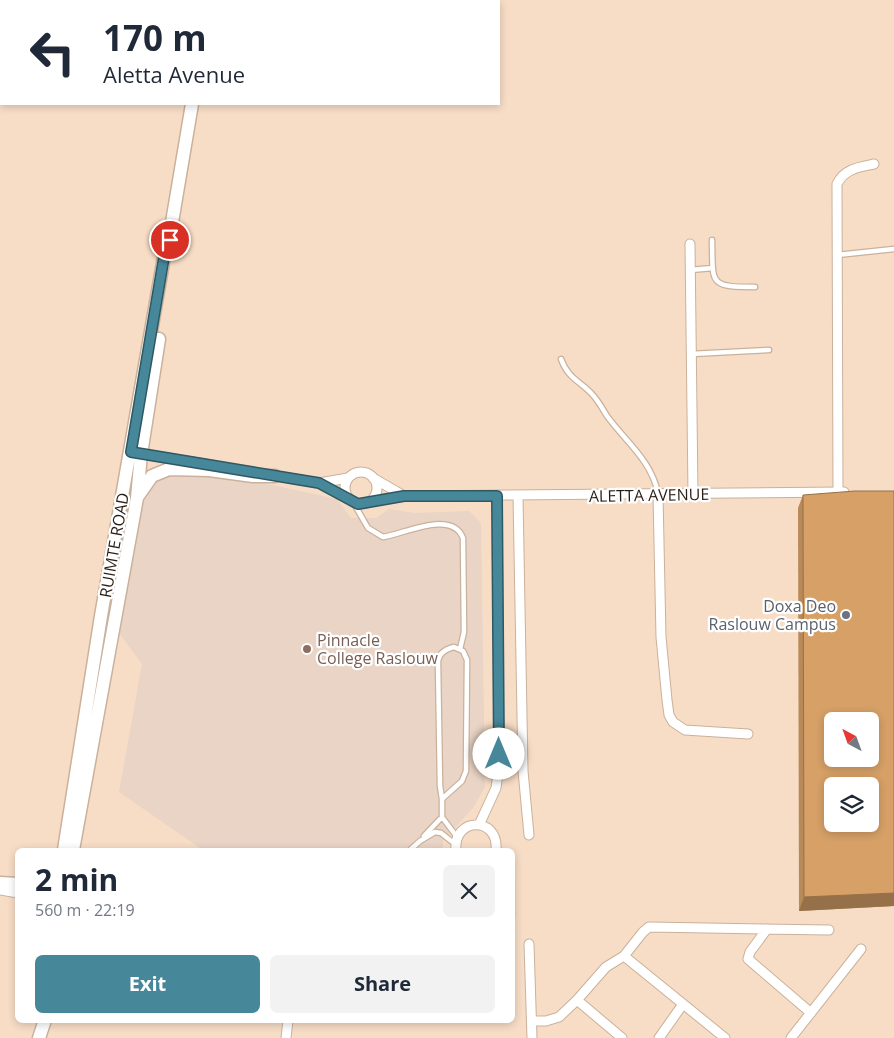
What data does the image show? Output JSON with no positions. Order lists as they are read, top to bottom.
{
  "streets": {
    "main road": ["RUIMTE ROAD"],
    "street": ["ALETTA AVENUE"]
  },
  "places": ["Doxa Deo Raslouw Campus", "Pinnacle College Raslouw"],
  "north": "top left",
  "page": {
    "turn": ["170 m", "Aletta Avenue"],
    "heading": ["2 min", "560 m · 22:19"],
    "buttons": ["Exit", "Share"]
  }
}
